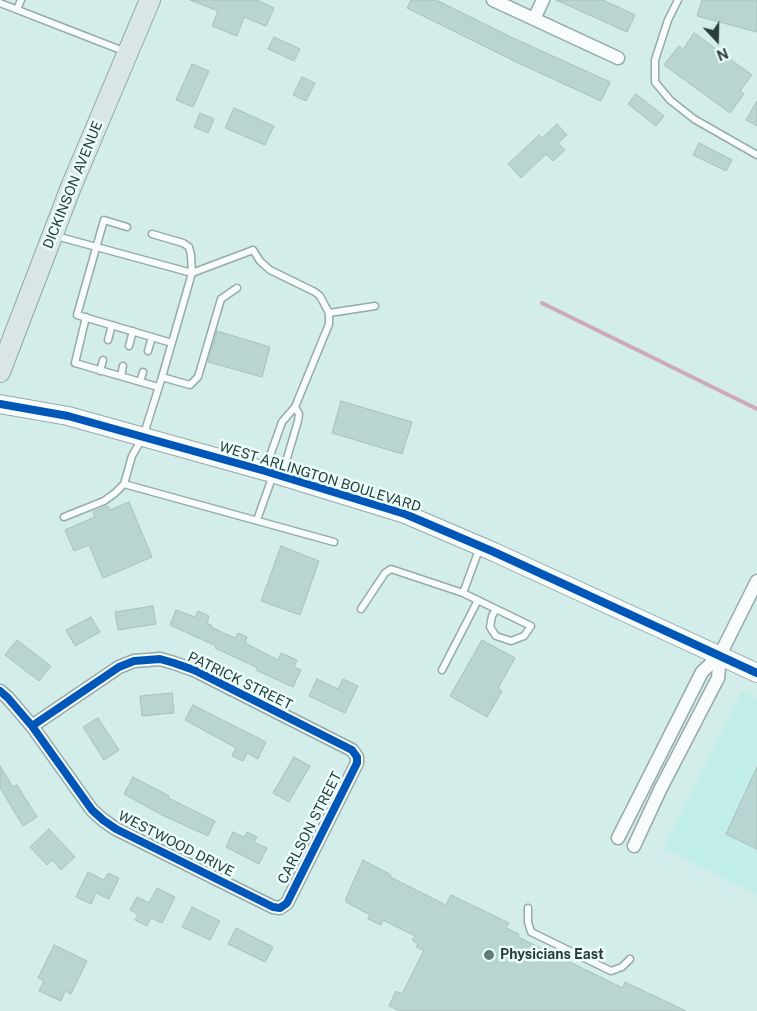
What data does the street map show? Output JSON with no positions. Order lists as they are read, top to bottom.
{
  "streets": {
    "main road": ["DICKINSON AVENUE", "WEST ARLINGTON BOULEVARD"],
    "street": ["PATRICK STREET", "CARLSON STREET", "WESTWOOD DRIVE"]
  },
  "crossings": [
    ["PATRICK STREET", "CARLSON STREET"],
    ["PATRICK STREET", "WESTWOOD DRIVE"],
    ["CARLSON STREET", "WESTWOOD DRIVE"]
  ],
  "places": ["Physicians East"],
  "north": "bottom"
}
